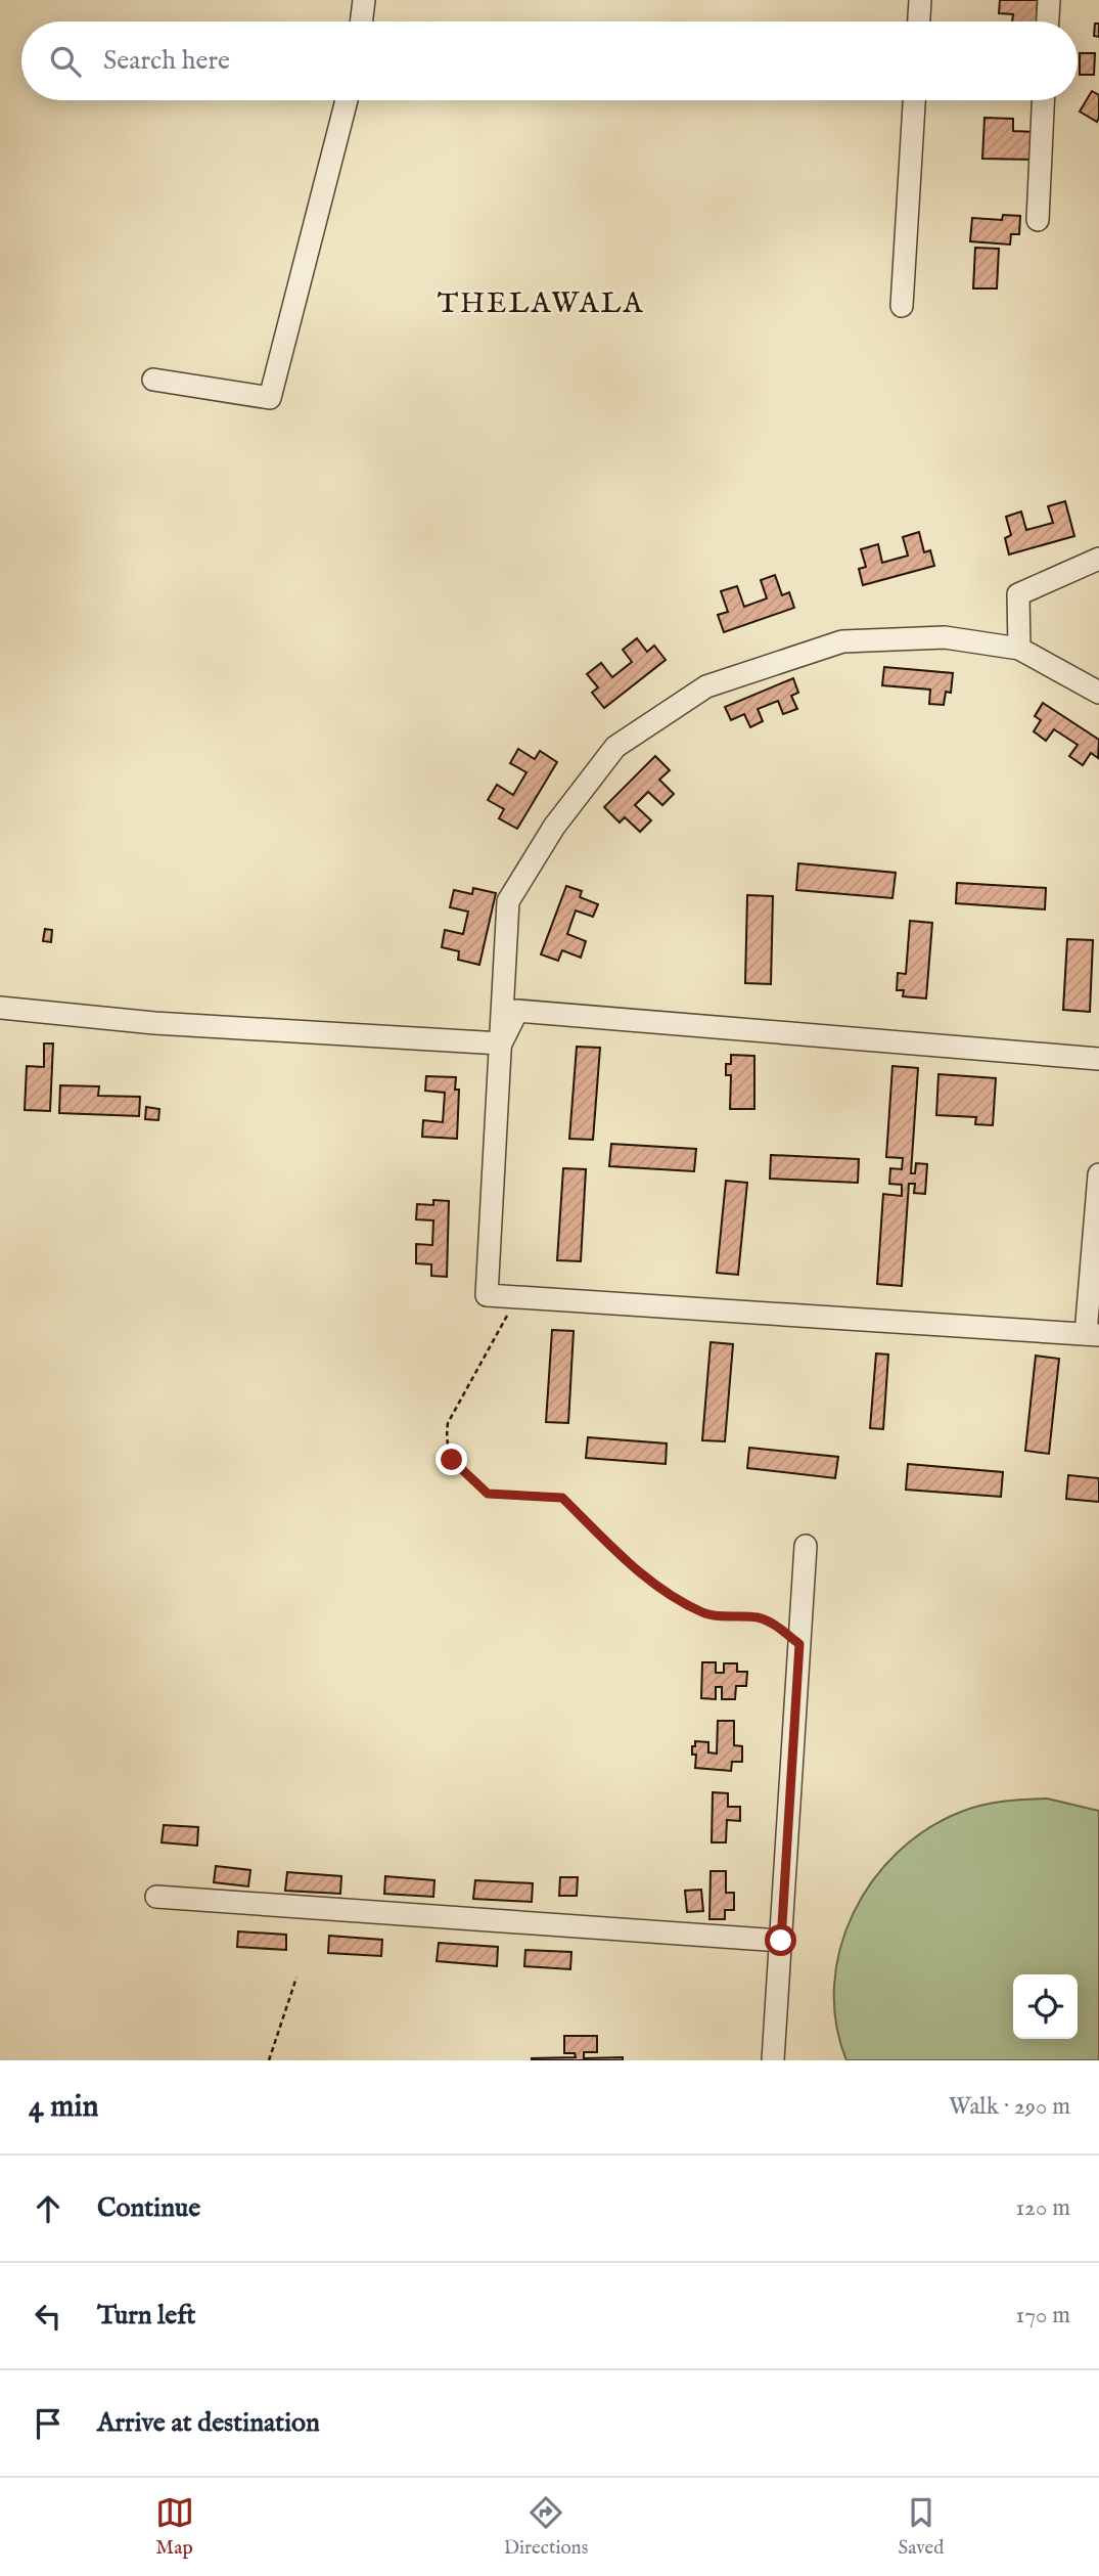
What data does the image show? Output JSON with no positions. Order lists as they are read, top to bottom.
{
  "districts": ["THELAWALA"],
  "page": {
    "search": "Search here",
    "heading": ["4 min", "Walk · 290 m"],
    "list": [
      ["Continue", "120 m"],
      ["Turn left", "170 m"],
      "Arrive at destination"
    ],
    "nav": ["Map", "Directions", "Saved"]
  }
}
